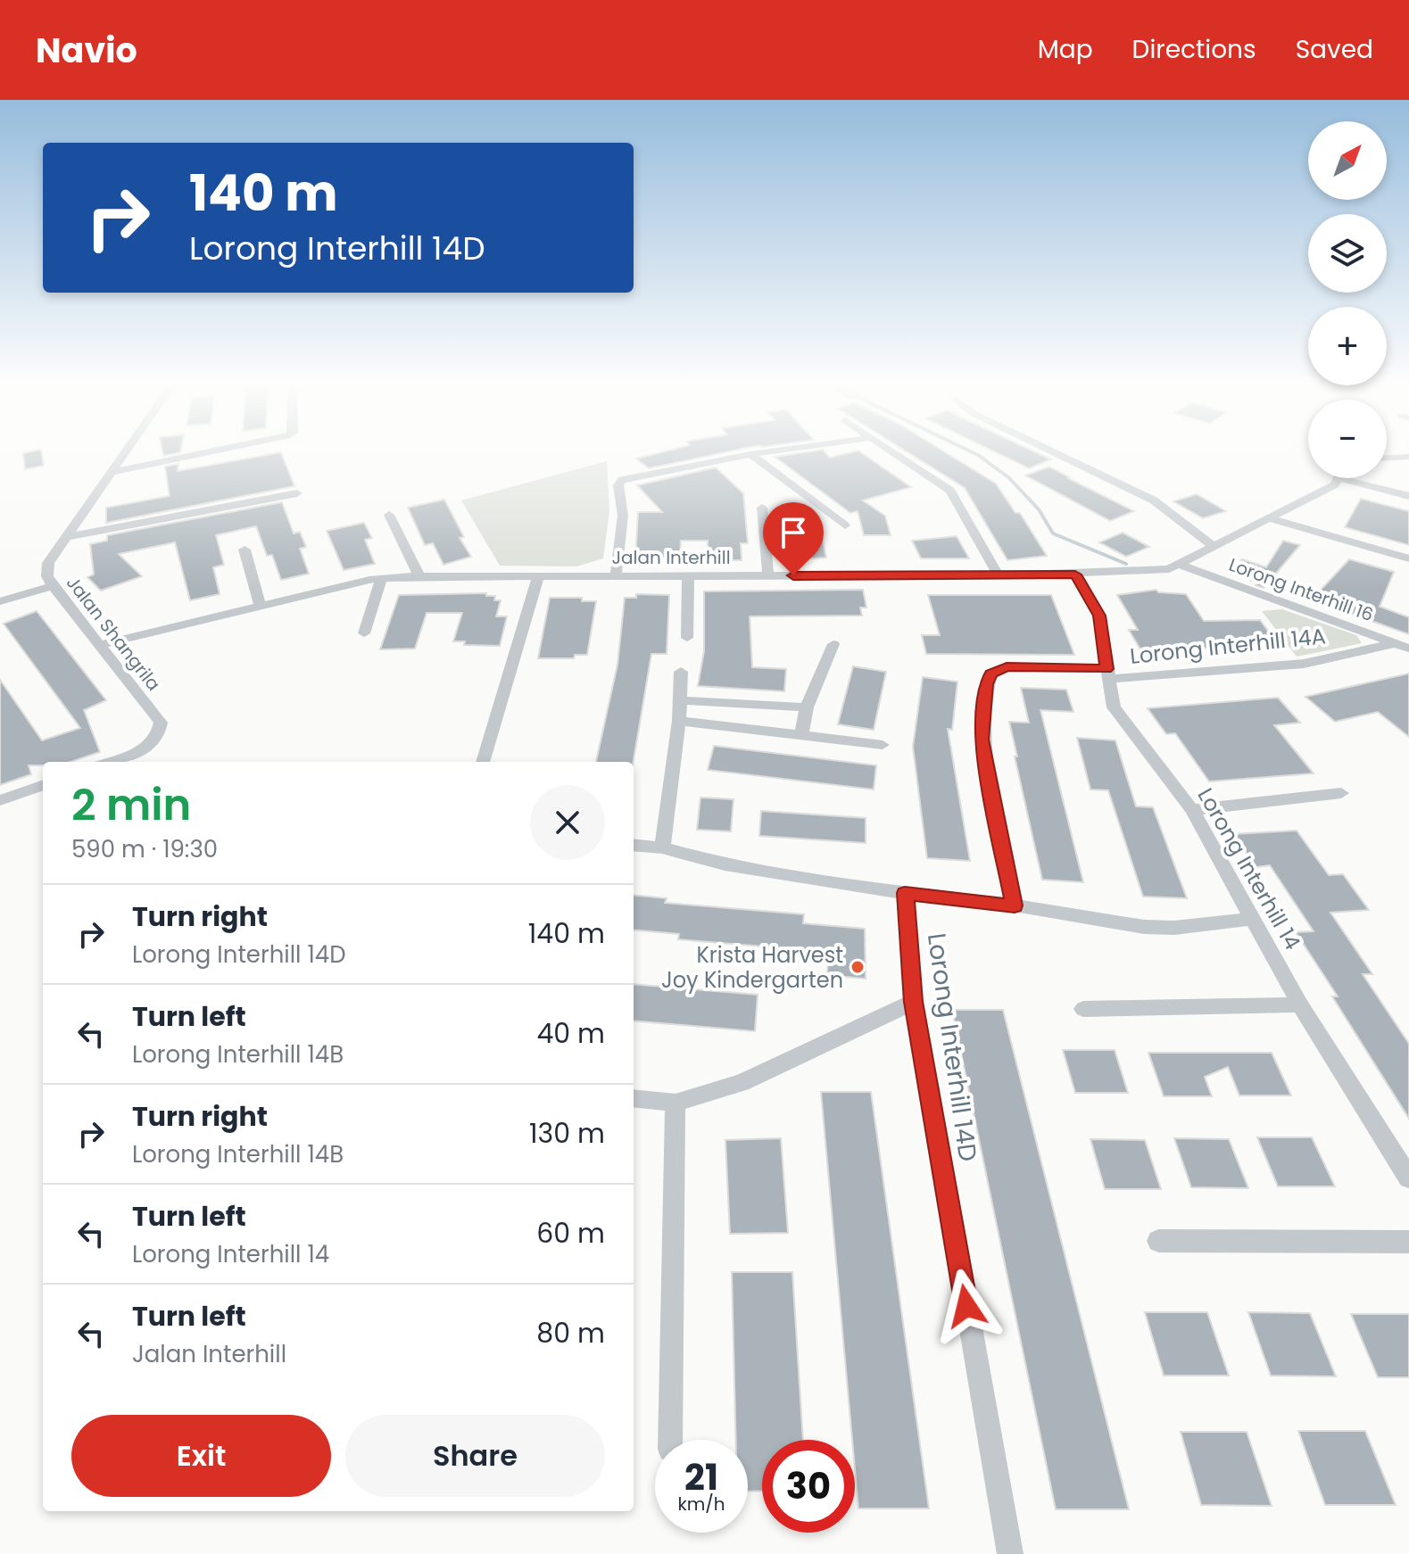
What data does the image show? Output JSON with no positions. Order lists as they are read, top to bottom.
{
  "streets": {
    "street": [
      "Jalan Interhill",
      "Lorong Interhill 16",
      "Jalan Shangrila",
      "Lorong Interhill 14A",
      "Lorong Interhill 14",
      "Lorong Interhill 14D"
    ]
  },
  "crossings": [
    ["Jalan Interhill", "Lorong Interhill 16"],
    ["Jalan Interhill", "Jalan Shangrila"],
    ["Jalan Interhill", "Lorong Interhill 14"],
    ["Lorong Interhill 16", "Lorong Interhill 14A"],
    ["Lorong Interhill 14A", "Lorong Interhill 14"]
  ],
  "places": ["Krista Harvest Joy Kindergarten"],
  "north": "top right",
  "page": {
    "header": "Navio",
    "nav": ["Map", "Directions", "Saved"],
    "map_buttons": ["+", "−"],
    "turn": ["140 m", "Lorong Interhill 14D"],
    "heading": ["2 min", "590 m · 19:30"],
    "list": [
      {
        "name": "Turn right",
        "note": "Lorong Interhill 14D",
        "value": "140 m"
      },
      {
        "name": "Turn left",
        "note": "Lorong Interhill 14B",
        "value": "40 m"
      },
      {
        "name": "Turn right",
        "note": "Lorong Interhill 14B",
        "value": "130 m"
      },
      {
        "name": "Turn left",
        "note": "Lorong Interhill 14",
        "value": "60 m"
      },
      {
        "name": "Turn left",
        "note": "Jalan Interhill",
        "value": "80 m"
      }
    ],
    "buttons": ["Exit", "Share"],
    "speed": "21 km/h",
    "limit": "30"
  }
}
